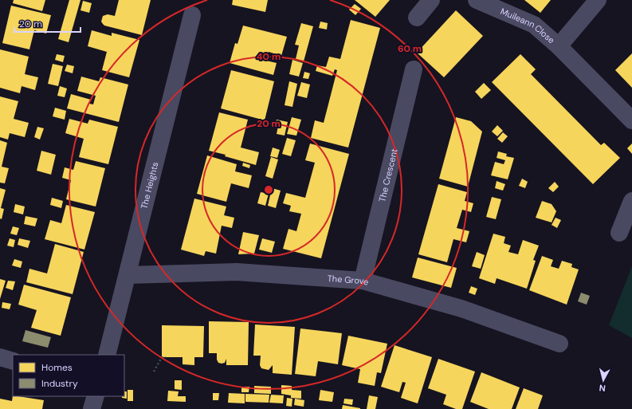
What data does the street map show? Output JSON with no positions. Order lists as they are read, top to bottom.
{
  "streets": {
    "street": [
      "Muileann Close",
      "The Crescent",
      "The Heights",
      "The Grove"
    ]
  },
  "crossings": [
    ["The Crescent", "The Grove"],
    ["The Heights", "The Grove"]
  ],
  "legend": ["Homes", "Industry"],
  "scale_bar": "20 m",
  "north": "bottom",
  "rings": ["60 m", "40 m", "20 m"]
}
